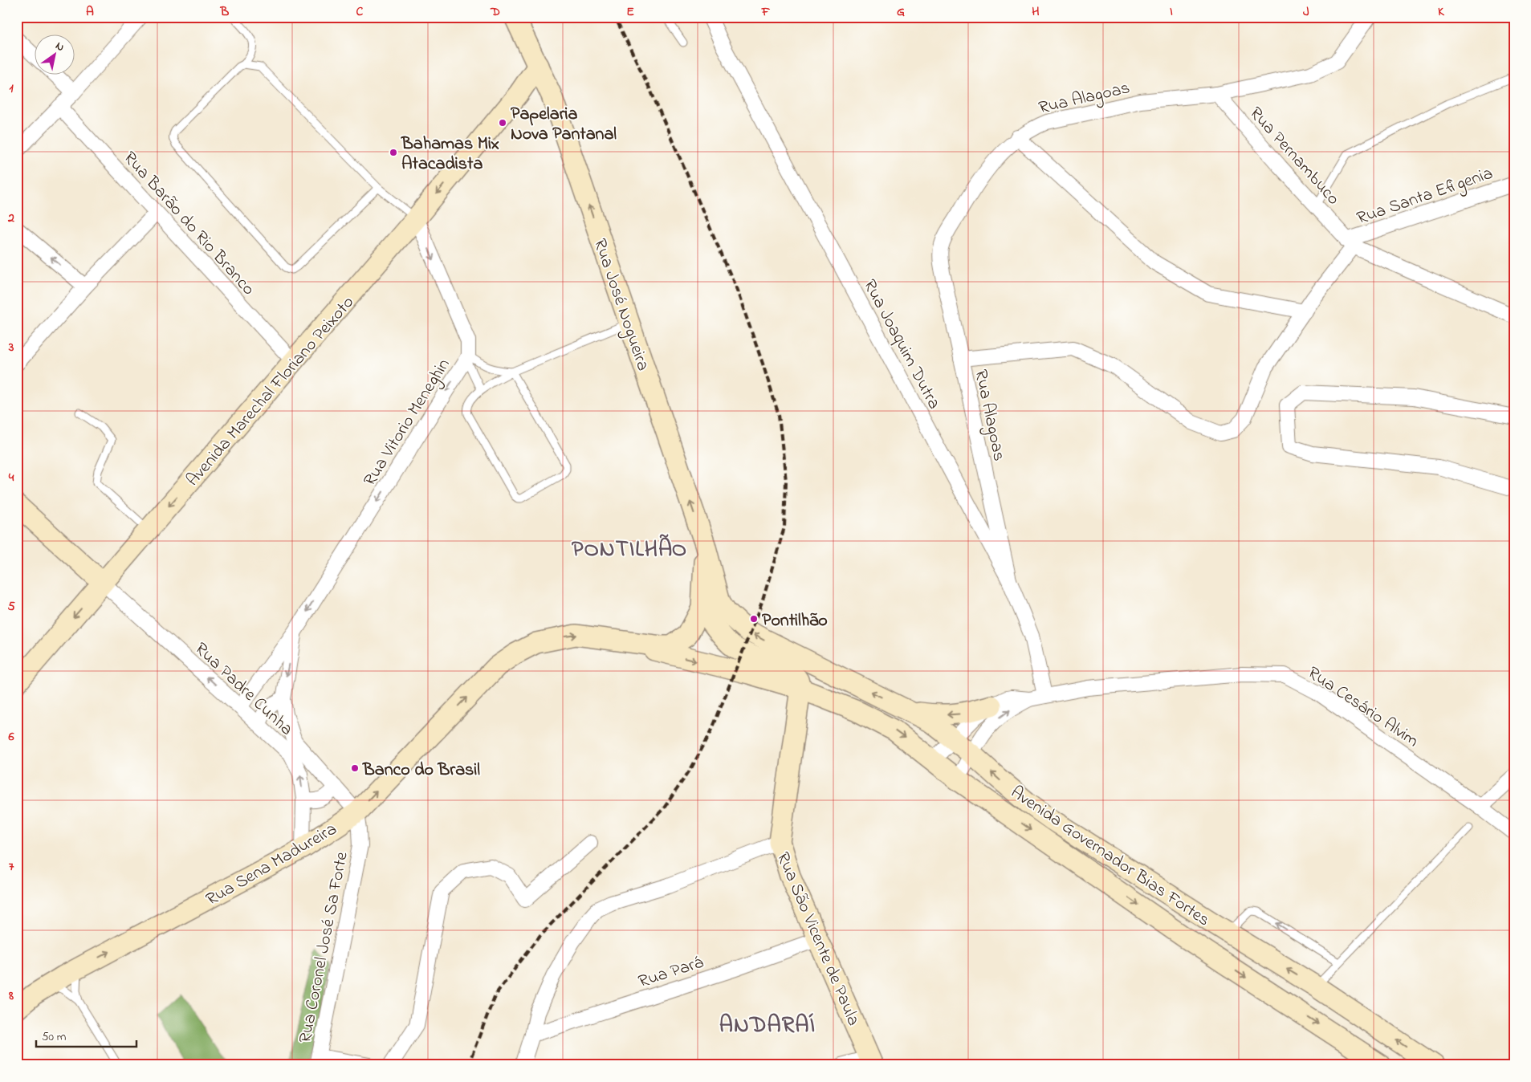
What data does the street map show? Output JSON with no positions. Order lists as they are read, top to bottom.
{
  "streets": {
    "main road": [
      "Rua José Nogueira",
      "Avenida Marechal Floriano Peixoto",
      "Avenida Governador Bias Fortes",
      "Rua Sena Madureira",
      "Rua São Vicente de Paula"
    ],
    "street": [
      "Rua Alagoas",
      "Rua Pernambuco",
      "Rua Santa Efigenia",
      "Rua Barão do Rio Branco",
      "Rua Joaquim Dutra",
      "Rua Vitorio Meneghin",
      "Rua Padre Cunha",
      "Rua Cesário Alvim",
      "Rua Coronel José Sa Forte",
      "Rua Pará"
    ]
  },
  "crossings": [
    ["Rua Alagoas", "Rua Pernambuco"],
    ["Rua Alagoas", "Rua Joaquim Dutra"],
    ["Rua Pernambuco", "Rua Santa Efigenia"],
    ["Rua Barão do Rio Branco", "Avenida Marechal Floriano Peixoto"],
    ["Rua José Nogueira", "Avenida Marechal Floriano Peixoto"],
    ["Rua José Nogueira", "Avenida Governador Bias Fortes"],
    ["Rua Joaquim Dutra", "Rua Cesário Alvim"],
    ["Avenida Marechal Floriano Peixoto", "Rua Vitorio Meneghin"],
    ["Avenida Marechal Floriano Peixoto", "Rua Padre Cunha"],
    ["Rua Vitorio Meneghin", "Rua Padre Cunha"],
    ["Rua Padre Cunha", "Rua Sena Madureira"],
    ["Avenida Governador Bias Fortes", "Rua Sena Madureira"],
    ["Avenida Governador Bias Fortes", "Rua São Vicente de Paula"],
    ["Rua Sena Madureira", "Rua Coronel José Sa Forte"],
    ["Rua São Vicente de Paula", "Rua Pará"]
  ],
  "one_way": [
    "Rua José Nogueira",
    "Avenida Marechal Floriano Peixoto",
    "Rua Vitorio Meneghin",
    "Rua Padre Cunha",
    "Rua Sena Madureira"
  ],
  "districts": ["PONTILHÃO", "ANDARAÍ"],
  "places": [
    "Papelaria Nova Pantanal",
    "Bahamas Mix Atacadista",
    "Pontilhão",
    "Banco do Brasil"
  ],
  "scale_bar": "50 m",
  "north": "top right",
  "grid": {
    "columns": [
      "A",
      "B",
      "C",
      "D",
      "E",
      "F",
      "G",
      "H",
      "I",
      "J",
      "K"
    ],
    "rows": [
      "1",
      "2",
      "3",
      "4",
      "5",
      "6",
      "7",
      "8"
    ]
  }
}
